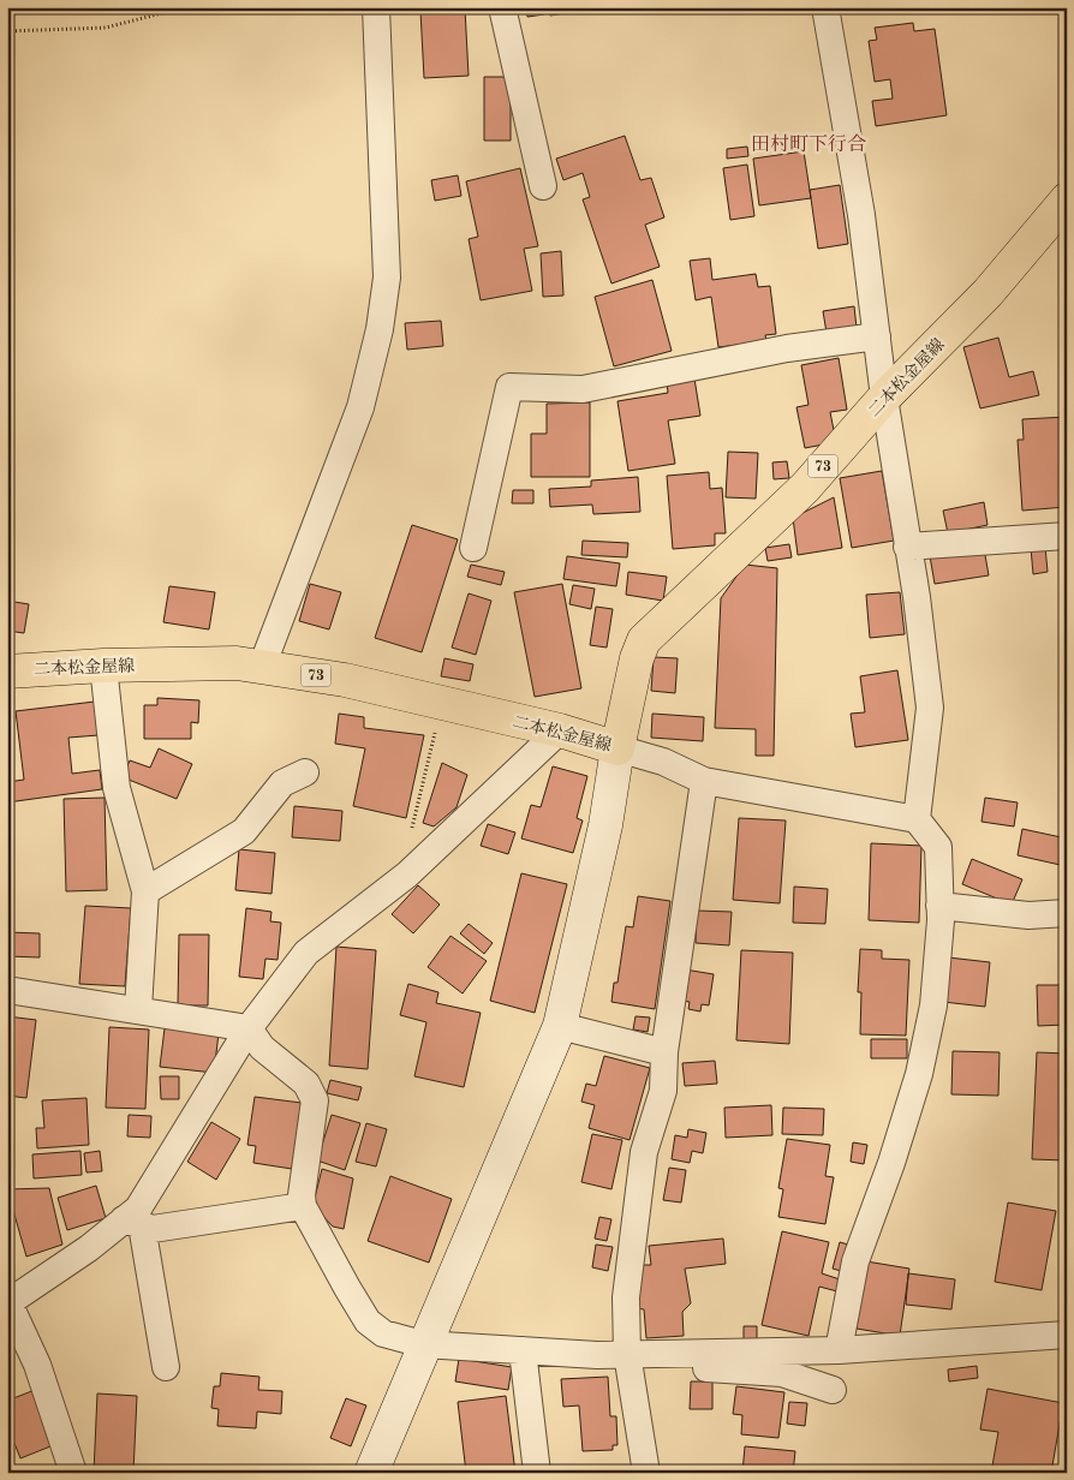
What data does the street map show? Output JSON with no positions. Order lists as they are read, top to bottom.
{
  "streets": {
    "main road": ["二本松金屋線", "73"]
  },
  "districts": ["田村町下行合"]
}
